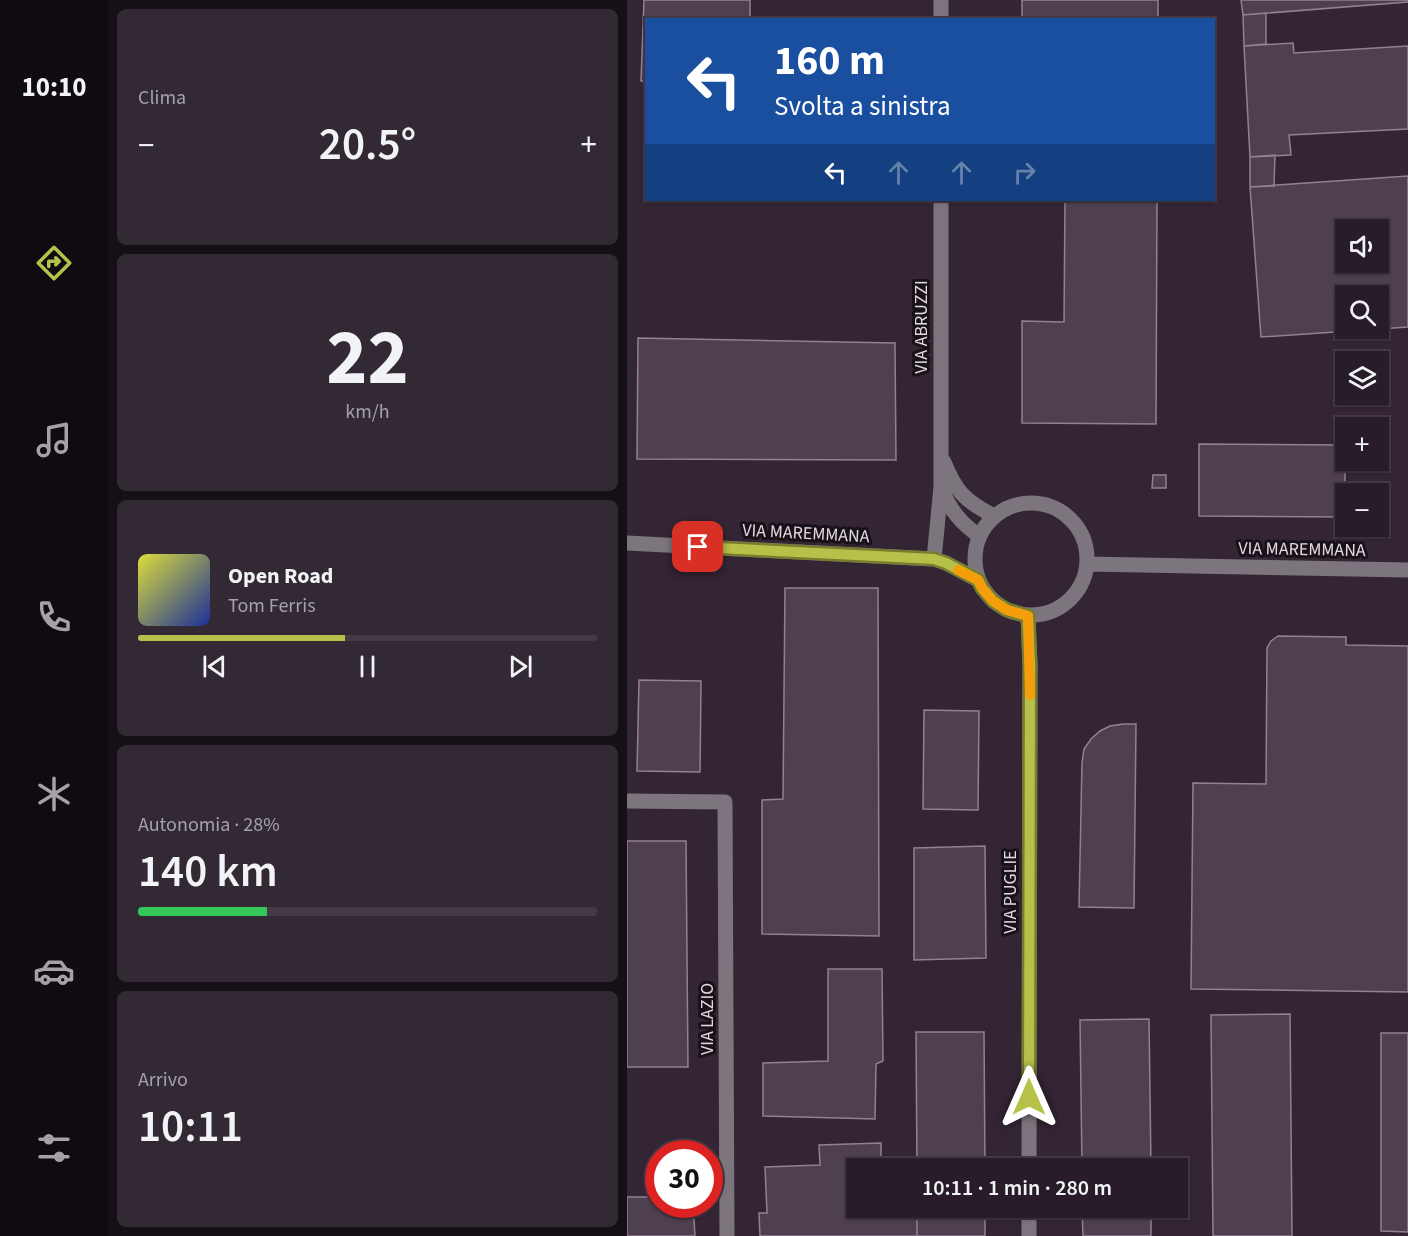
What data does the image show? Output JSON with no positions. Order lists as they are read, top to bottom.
{
  "streets": {
    "street": [
      "VIA ABRUZZI",
      "VIA MAREMMANA",
      "VIA PUGLIE",
      "VIA LAZIO"
    ]
  },
  "crossings": [
    ["VIA ABRUZZI", "VIA MAREMMANA"],
    ["VIA ABRUZZI", "VIA PUGLIE"],
    ["VIA MAREMMANA", "VIA PUGLIE"]
  ],
  "page": {
    "tabs": "10:10",
    "tile": [
      "Clima",
      ["22", "km/h"],
      ["Autonomia · 28%", "140 km"],
      ["Arrivo", "10:11"]
    ],
    "turn": ["160 m", "Svolta a sinistra"],
    "heat": ["−", "20.5°", "+"],
    "map_buttons": ["+", "−"],
    "song": ["Open Road", "Tom Ferris"],
    "limit": "30",
    "trip": "10:11 · 1 min · 280 m"
  }
}
